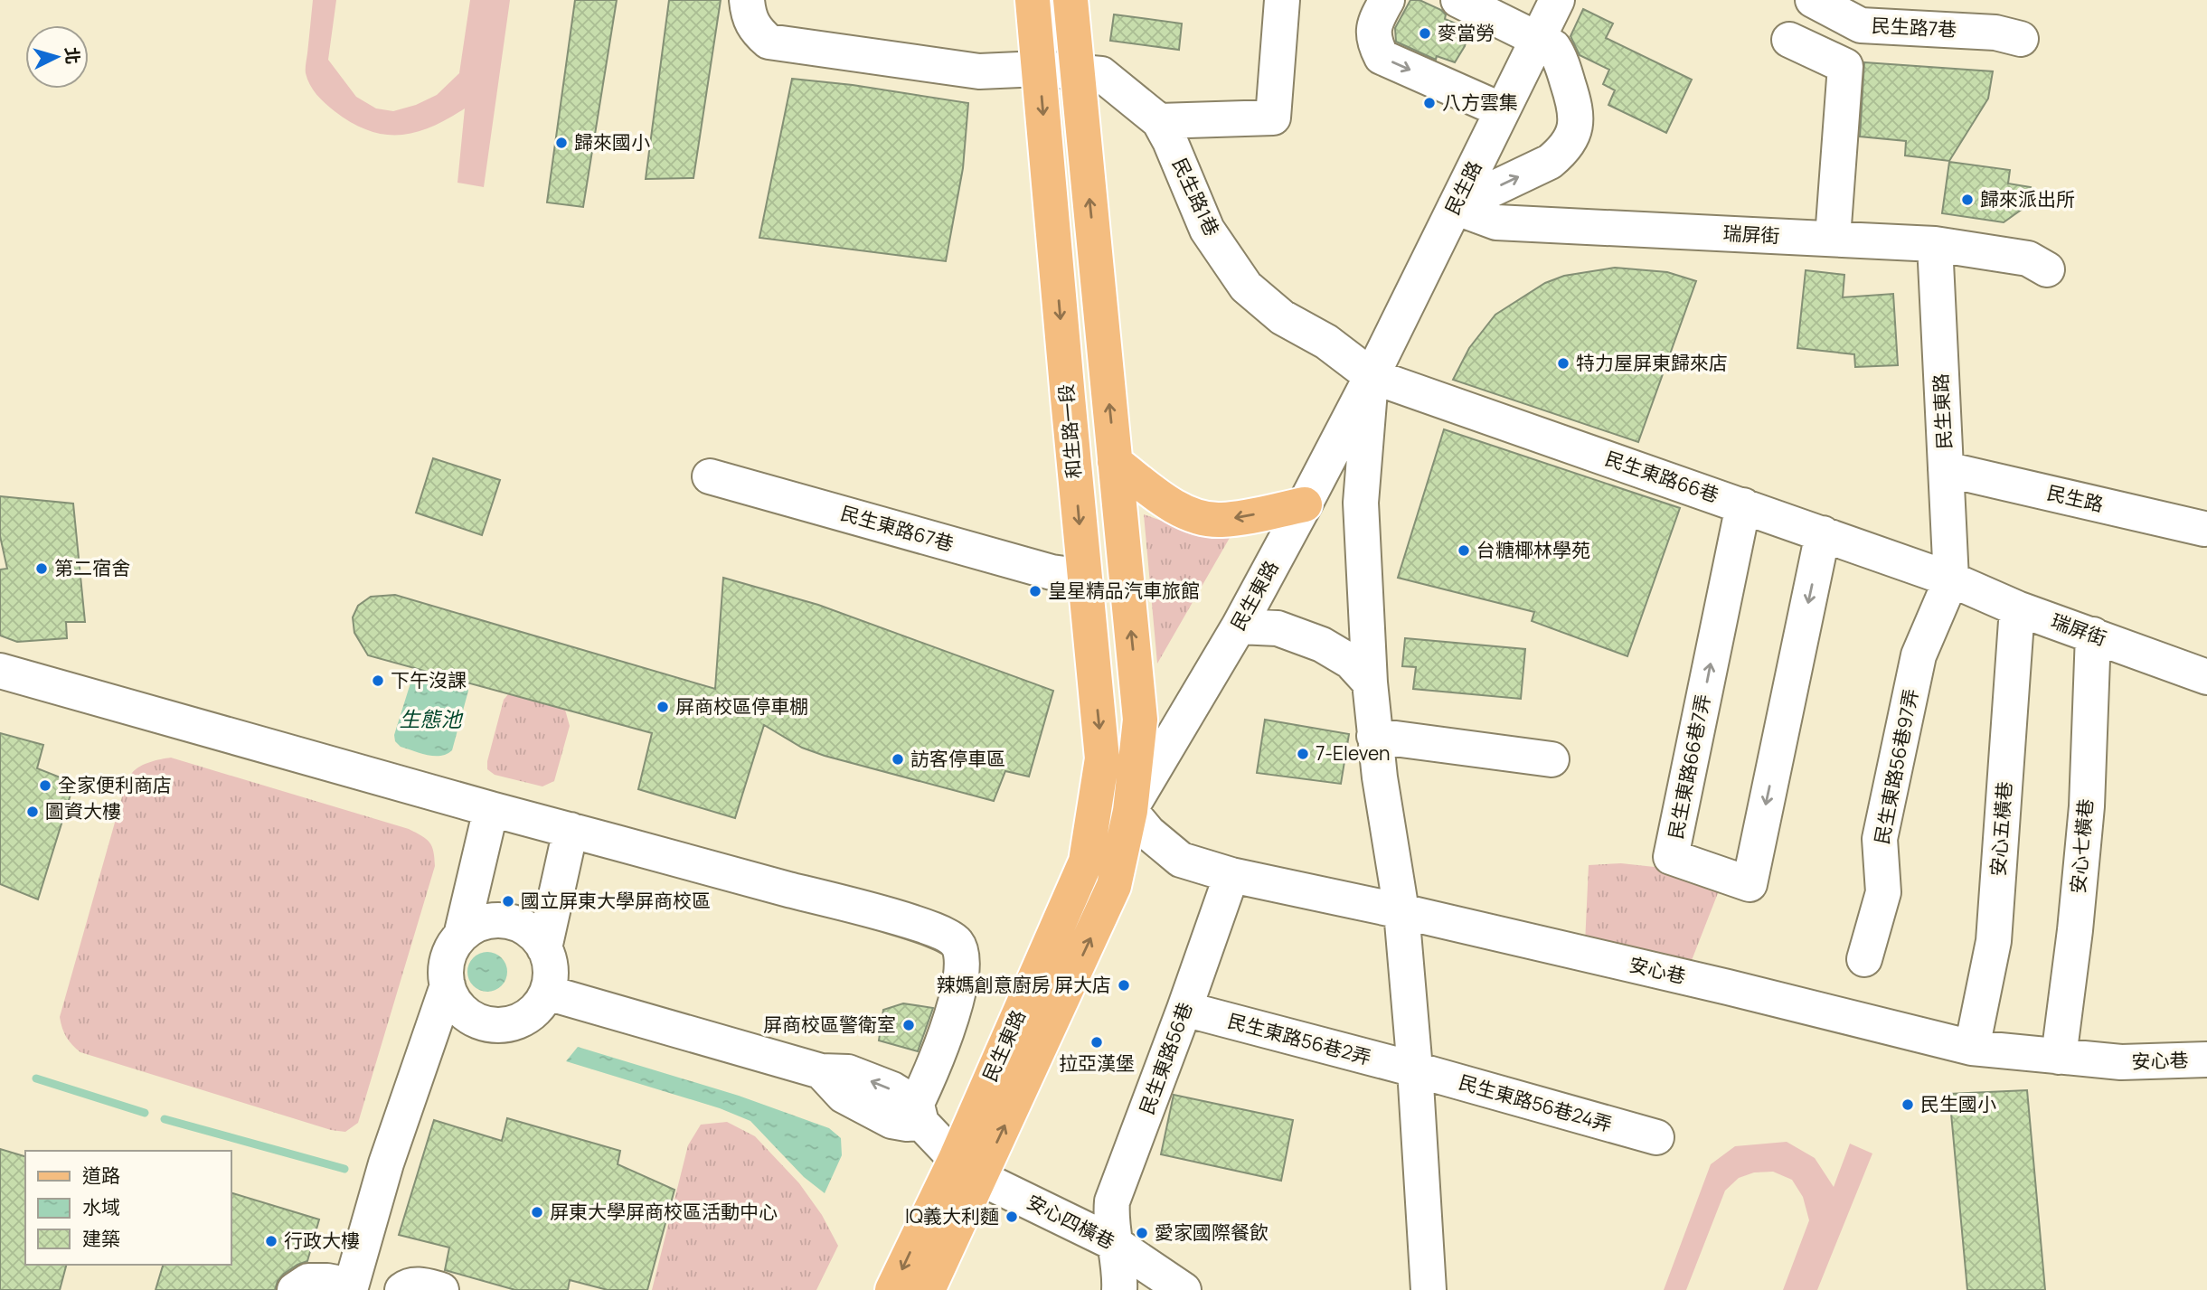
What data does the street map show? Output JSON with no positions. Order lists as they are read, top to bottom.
{
  "streets": {
    "main road": ["民生東路", "和生路一段"],
    "street": [
      "民生路7巷",
      "民生路",
      "民生路1巷",
      "瑞屏街",
      "民生東路66巷",
      "民生東路67巷",
      "民生東路66巷7弄",
      "民生東路56巷97弄",
      "安心五橫巷",
      "安心七橫巷",
      "安心巷",
      "民生東路56巷2弄",
      "民生東路56巷",
      "民生東路56巷24弄",
      "安心四橫巷"
    ]
  },
  "crossings": [
    ["民生路", "民生路1巷"],
    ["民生路", "瑞屏街"],
    ["民生路", "民生東路"],
    ["民生路", "民生東路66巷"],
    ["民生路1巷", "民生東路"],
    ["民生路1巷", "和生路一段"],
    ["民生路1巷", "民生東路66巷"],
    ["瑞屏街", "民生東路"],
    ["瑞屏街", "民生東路66巷"],
    ["瑞屏街", "民生東路56巷97弄"],
    ["瑞屏街", "安心五橫巷"],
    ["瑞屏街", "安心七橫巷"],
    ["民生東路", "和生路一段"],
    ["民生東路", "民生東路66巷"],
    ["民生東路", "民生東路56巷97弄"],
    ["民生東路", "安心巷"],
    ["民生東路", "安心四橫巷"],
    ["和生路一段", "民生東路67巷"],
    ["民生東路66巷", "民生東路66巷7弄"],
    ["民生東路66巷", "民生東路56巷97弄"],
    ["安心五橫巷", "安心巷"],
    ["安心七橫巷", "安心巷"],
    ["安心巷", "民生東路56巷"],
    ["民生東路56巷2弄", "民生東路56巷"],
    ["民生東路56巷2弄", "民生東路56巷24弄"],
    ["民生東路56巷", "安心四橫巷"]
  ],
  "water": ["生態池"],
  "places": [
    "麥當勞",
    "八方雲集",
    "歸來國小",
    "歸來派出所",
    "特力屋屏東歸來店",
    "台糖椰林學苑",
    "第二宿舍",
    "皇星精品汽車旅館",
    "下午沒課",
    "屏商校區停車棚",
    "7-Eleven",
    "訪客停車區",
    "全家便利商店",
    "圖資大樓",
    "國立屏東大學屏商校區",
    "辣媽創意廚房 屏大店",
    "屏商校區警衛室",
    "拉亞漢堡",
    "民生國小",
    "屏東大學屏商校區活動中心",
    "IQ義大利麵",
    "愛家國際餐飲",
    "行政大樓"
  ],
  "legend": ["道路", "水域", "建築"],
  "north": "right"
}
